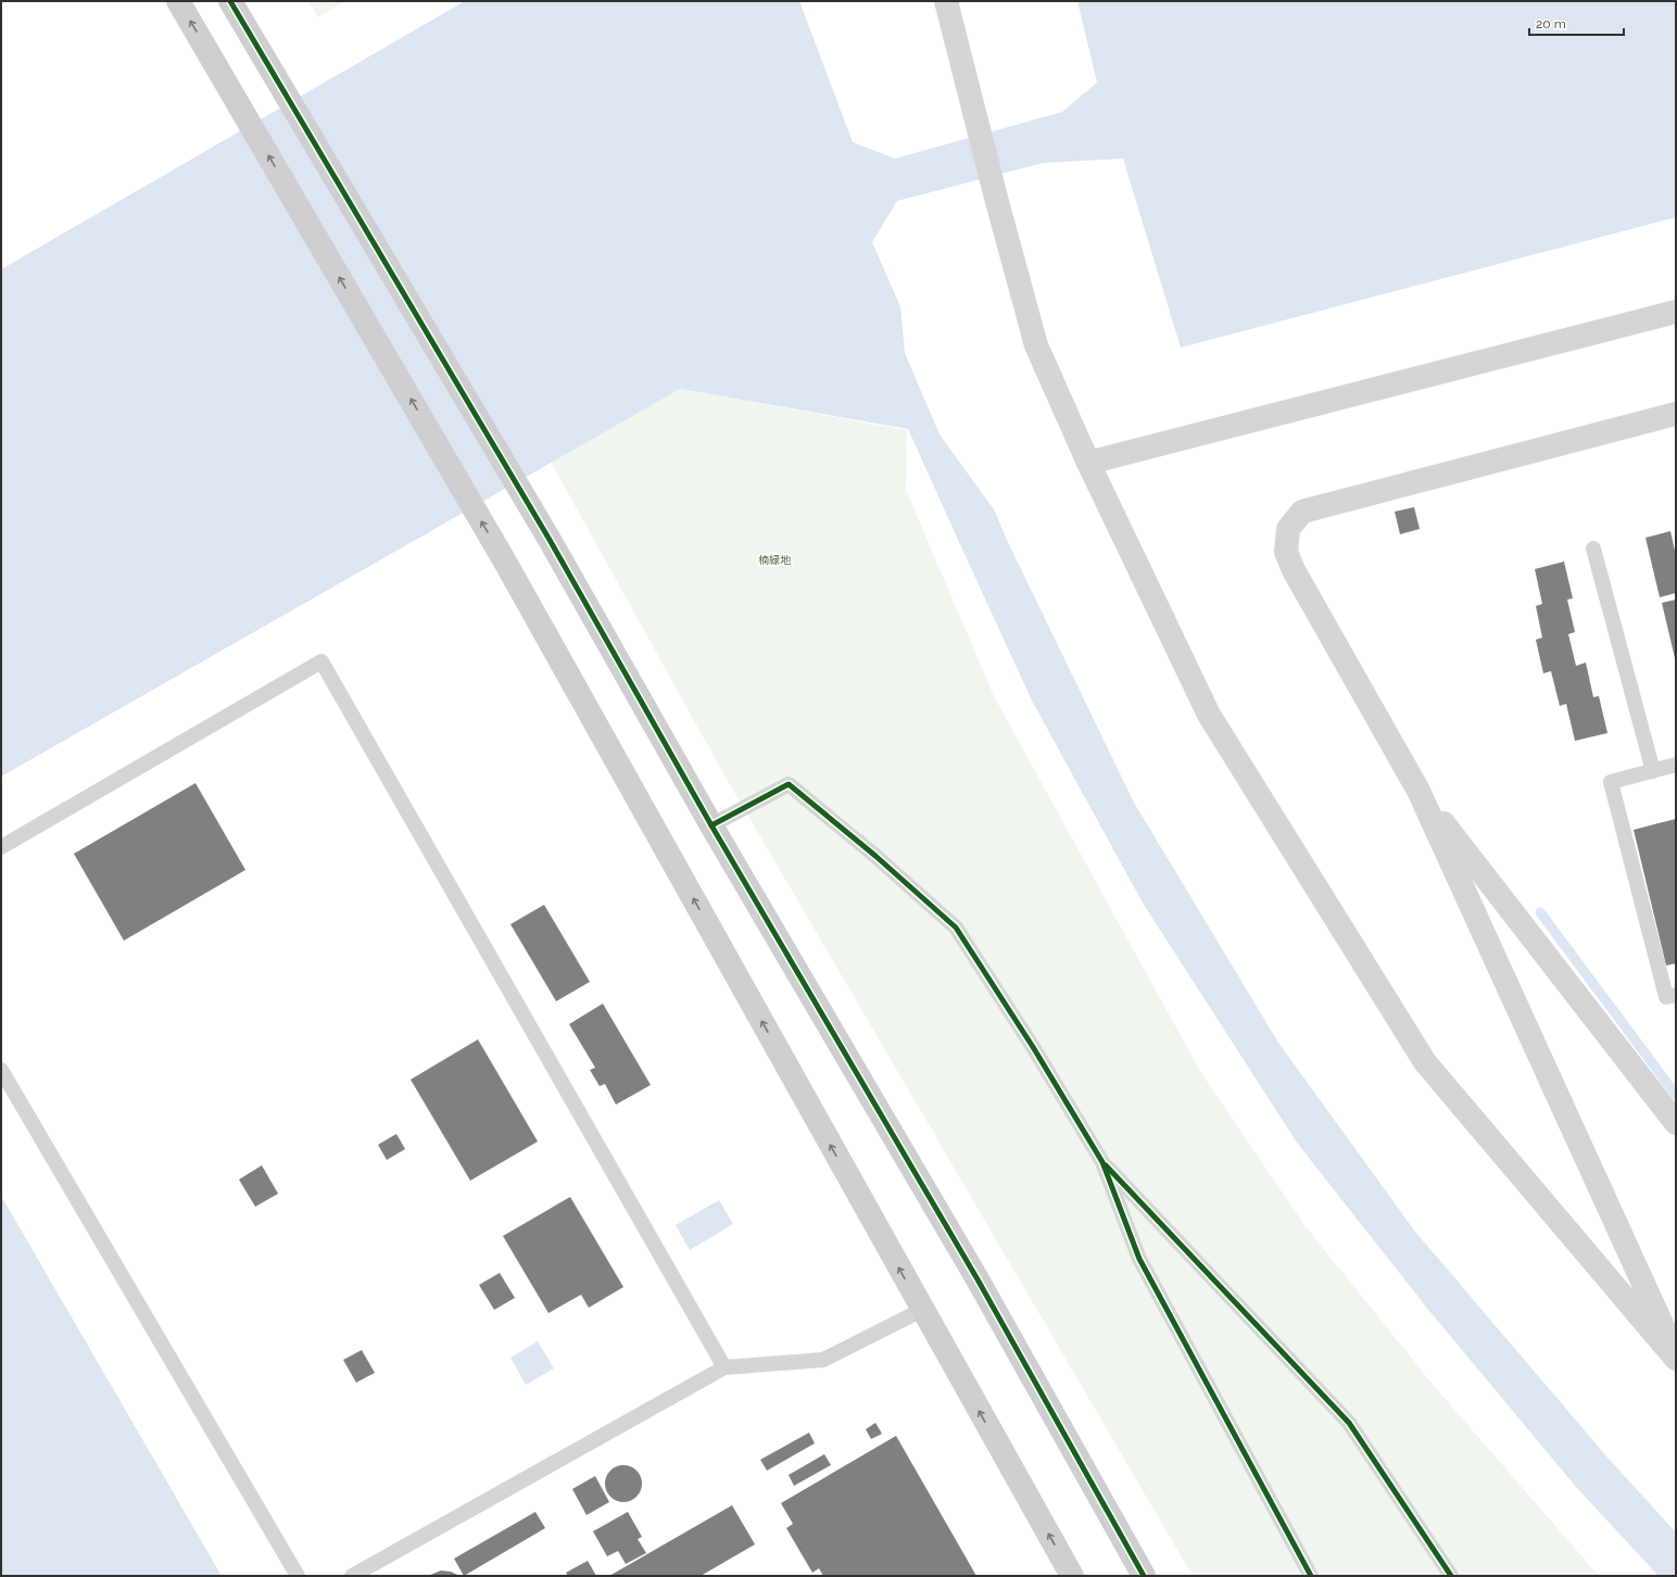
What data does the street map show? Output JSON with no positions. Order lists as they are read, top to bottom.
{
  "parks": ["楠緑地"],
  "scale_bar": "20 m"
}
